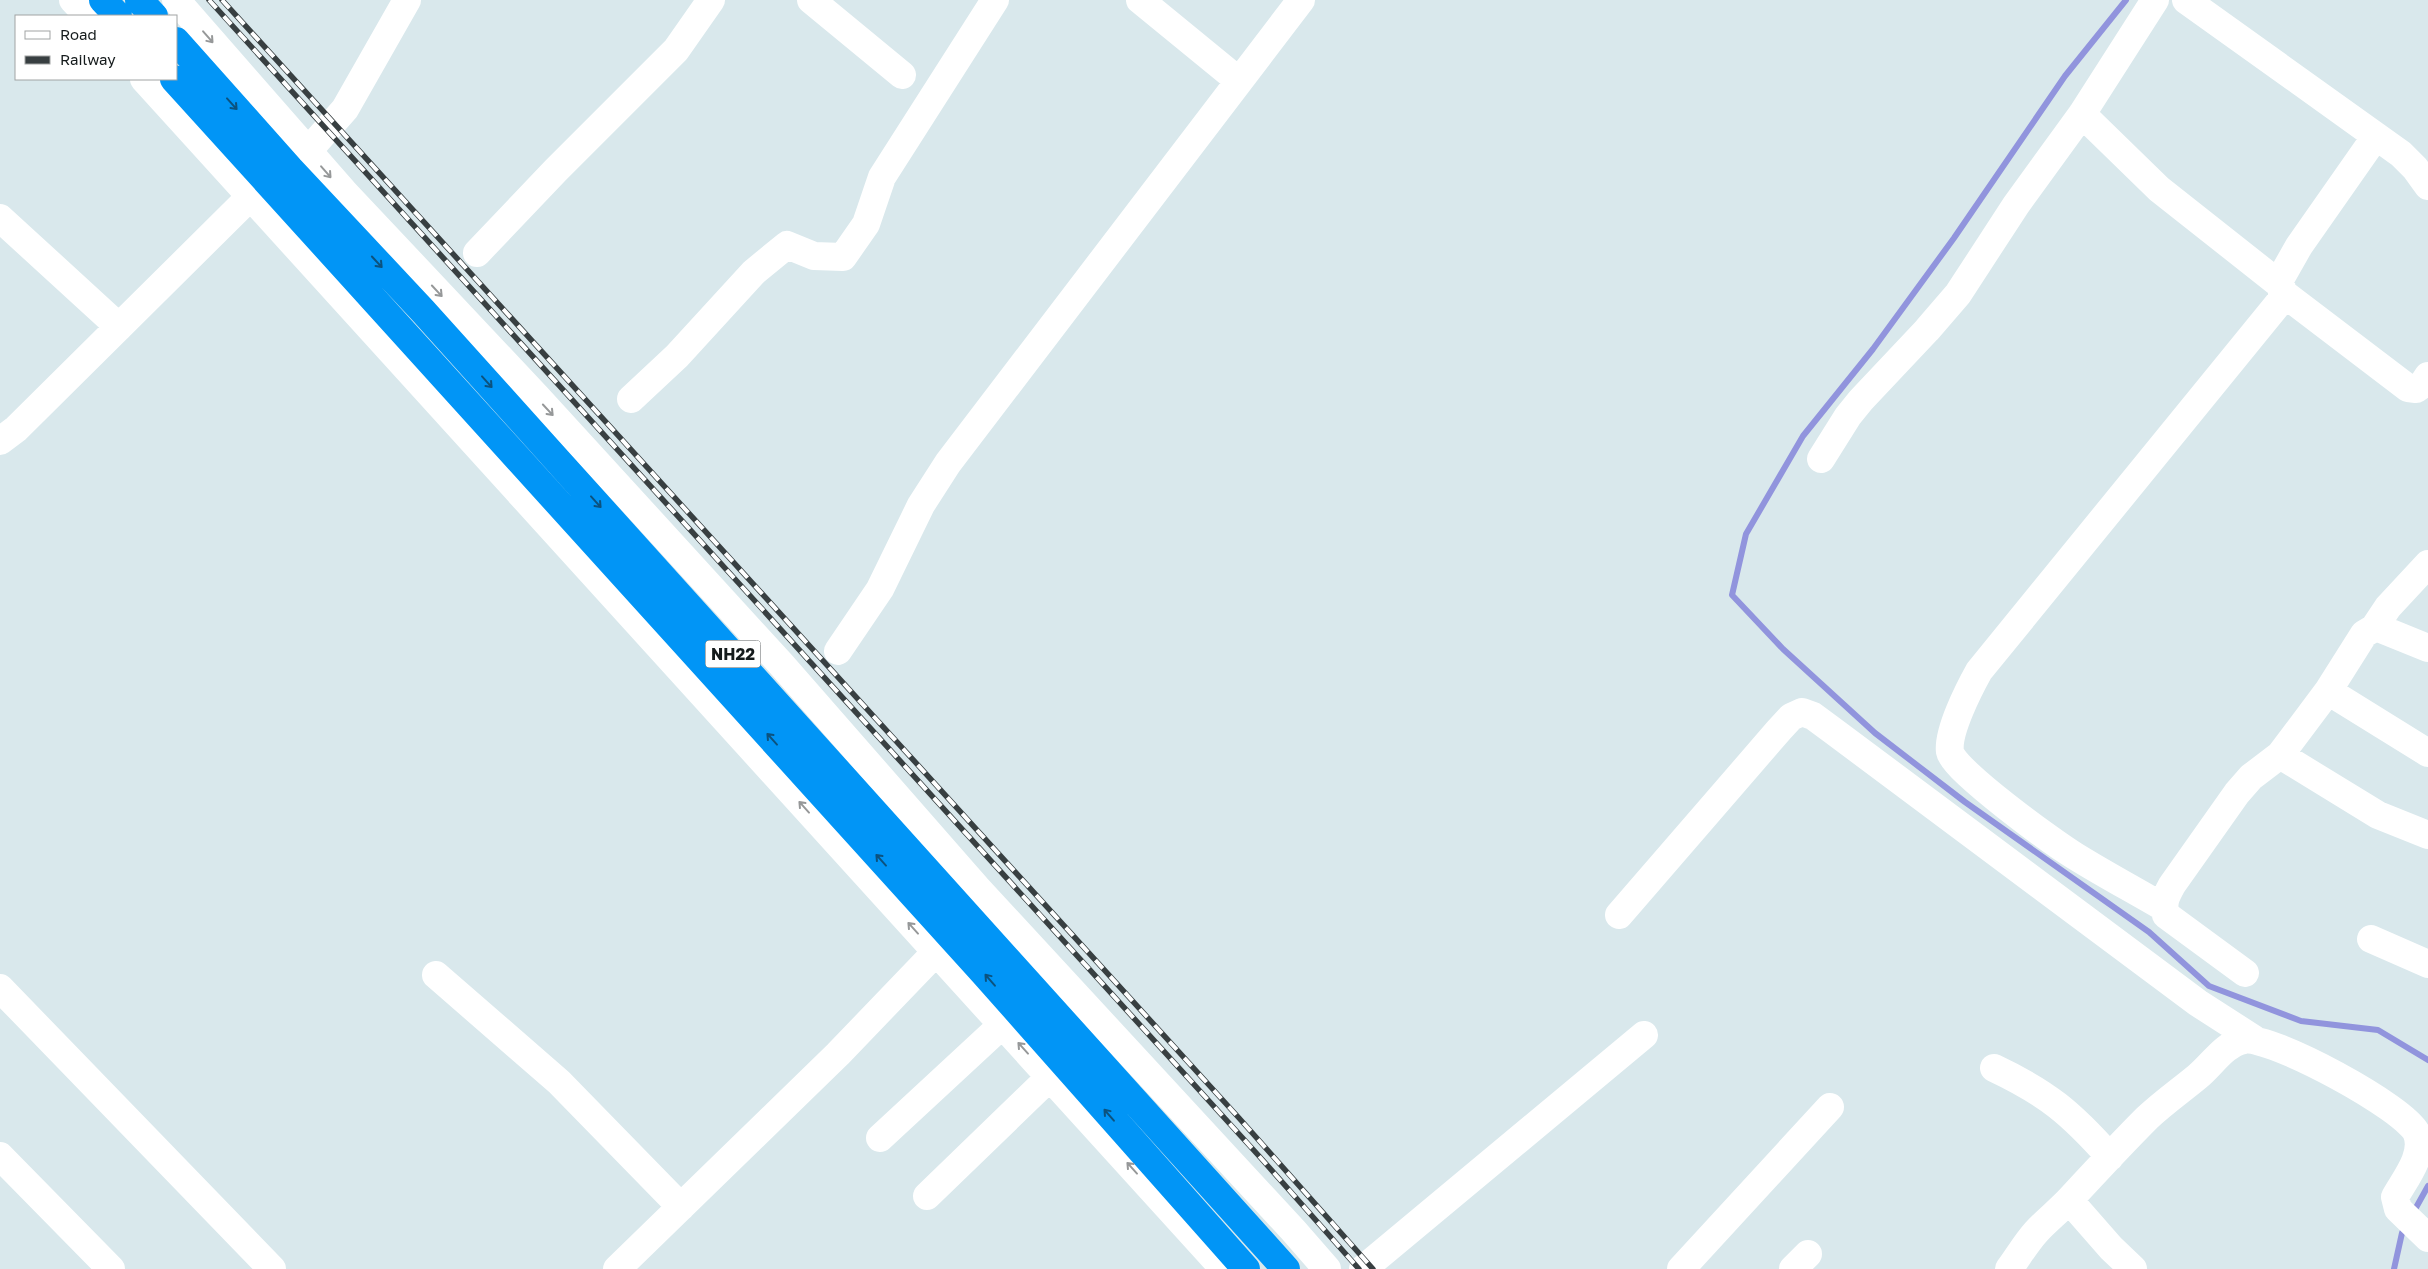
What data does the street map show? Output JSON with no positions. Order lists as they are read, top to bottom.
{
  "streets": {
    "highway": ["NH22"]
  },
  "legend": ["Road", "Railway"]
}
